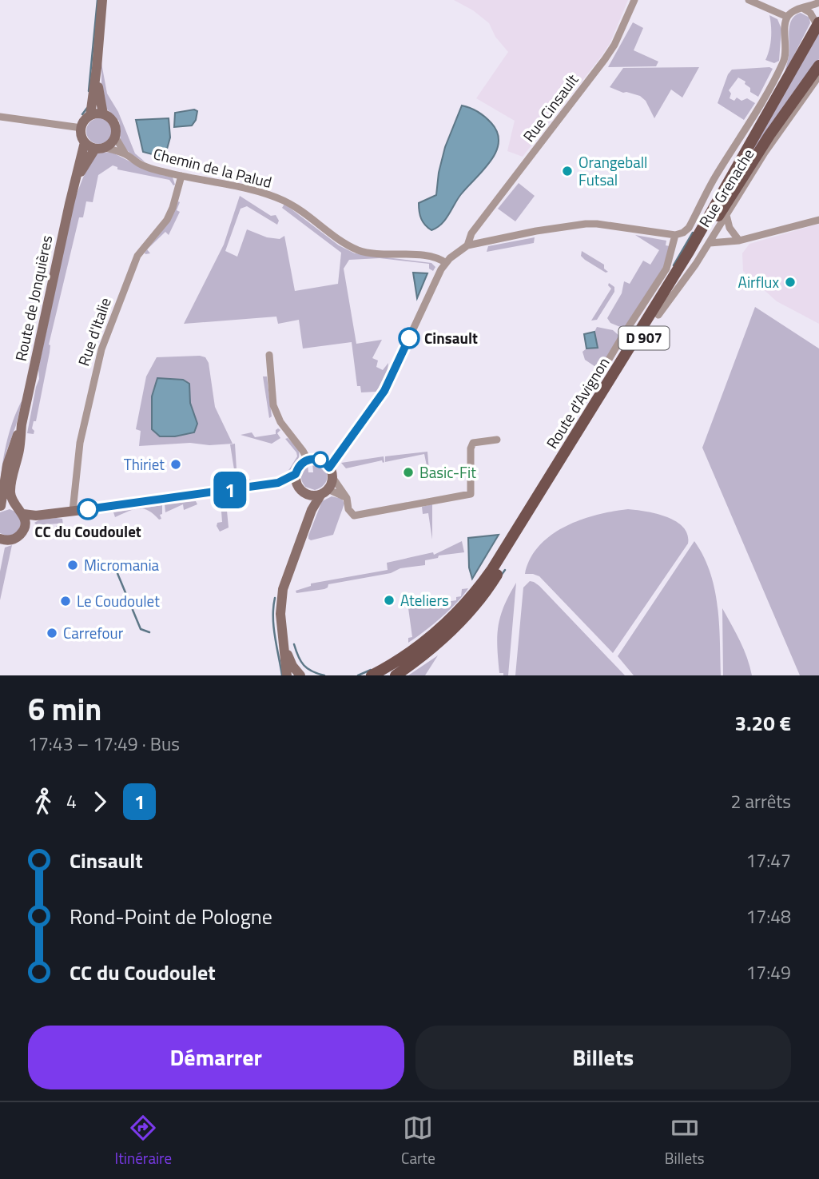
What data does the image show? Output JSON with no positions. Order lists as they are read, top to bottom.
{
  "streets": {
    "main road": ["Route de Jonquières", "D 907", "Route d'Avignon"],
    "street": [
      "Rue Cinsault",
      "Chemin de la Palud",
      "Rue Grenache",
      "Rue d'Italie"
    ]
  },
  "crossings": [
    ["Rue Cinsault", "Chemin de la Palud"],
    ["Chemin de la Palud", "Route de Jonquières"],
    ["Chemin de la Palud", "Rue d'Italie"],
    ["Rue Grenache", "Route d'Avignon"]
  ],
  "places": [
    "Orangeball Futsal",
    "Airflux",
    "Cinsault",
    "Thiriet",
    "Basic-Fit",
    "CC du Coudoulet",
    "Micromania",
    "Ateliers",
    "Le Coudoulet",
    "Carrefour"
  ],
  "lines": ["bus line 1"],
  "page": {
    "on_map": "1",
    "heading": ["6 min", "17:43 – 17:49 · Bus", "3.20 €"],
    "legs": ["4", "1", "2 arrêts"],
    "list": [
      {
        "name": "Cinsault",
        "value": "17:47"
      },
      {
        "name": "Rond-Point de Pologne",
        "value": "17:48"
      },
      {
        "name": "CC du Coudoulet",
        "value": "17:49"
      }
    ],
    "buttons": ["Démarrer", "Billets"],
    "tabs": ["Itinéraire", "Carte", "Billets"]
  }
}
